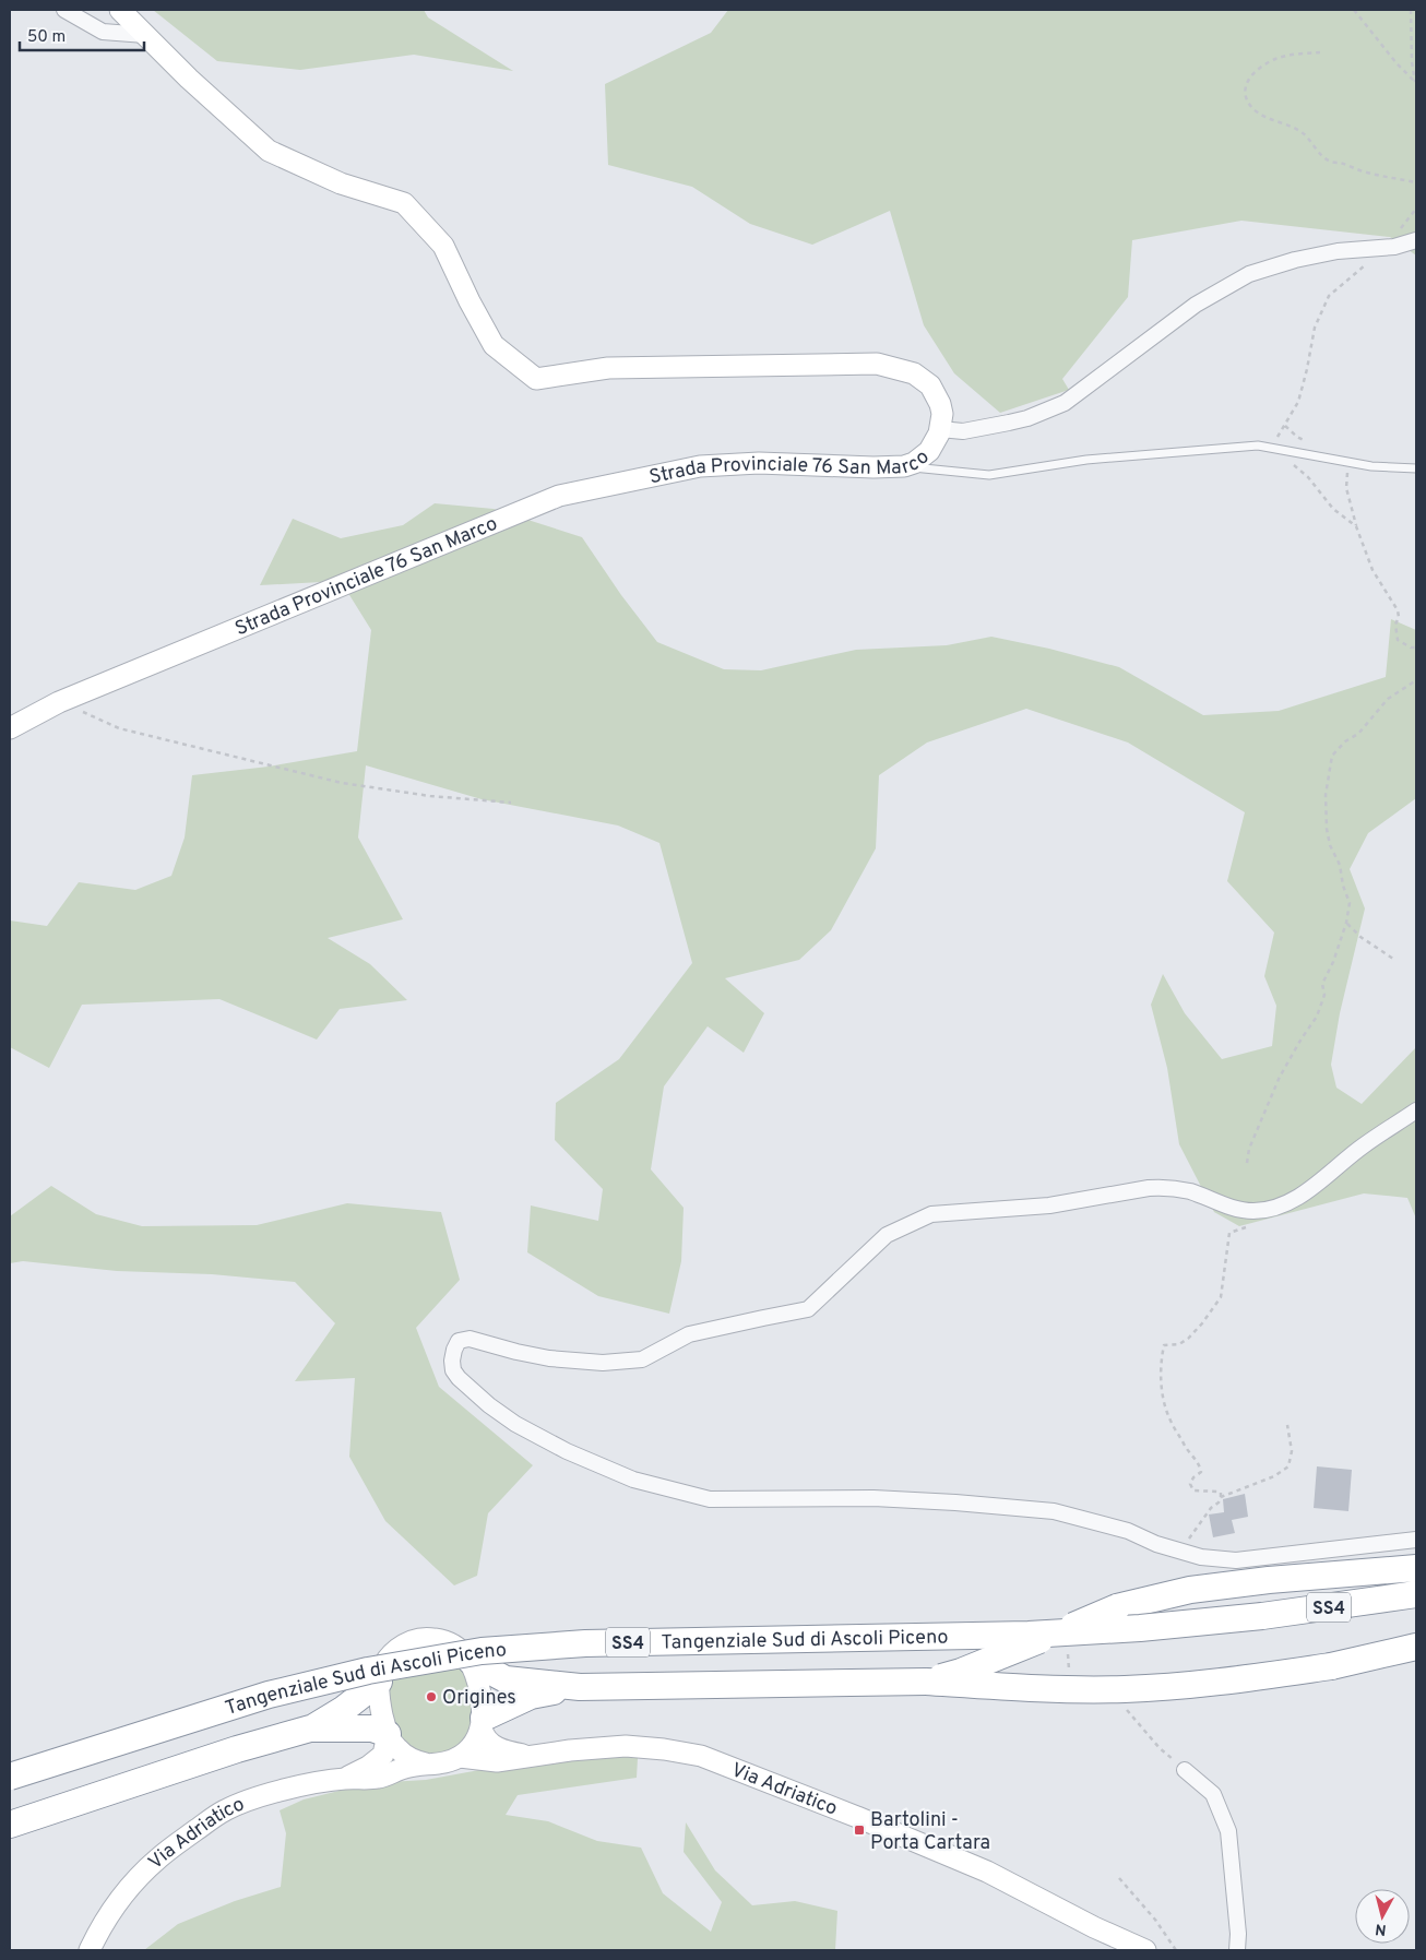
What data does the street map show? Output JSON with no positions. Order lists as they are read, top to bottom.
{
  "streets": {
    "highway": ["SS4", "Tangenziale Sud di Ascoli Piceno"],
    "street": ["Strada Provinciale 76 San Marco", "Via Adriatico"]
  },
  "places": {
    "other": ["Origines"],
    "transit": ["Bartolini - Porta Cartara"]
  },
  "scale_bar": "50 m",
  "north": "bottom"
}
